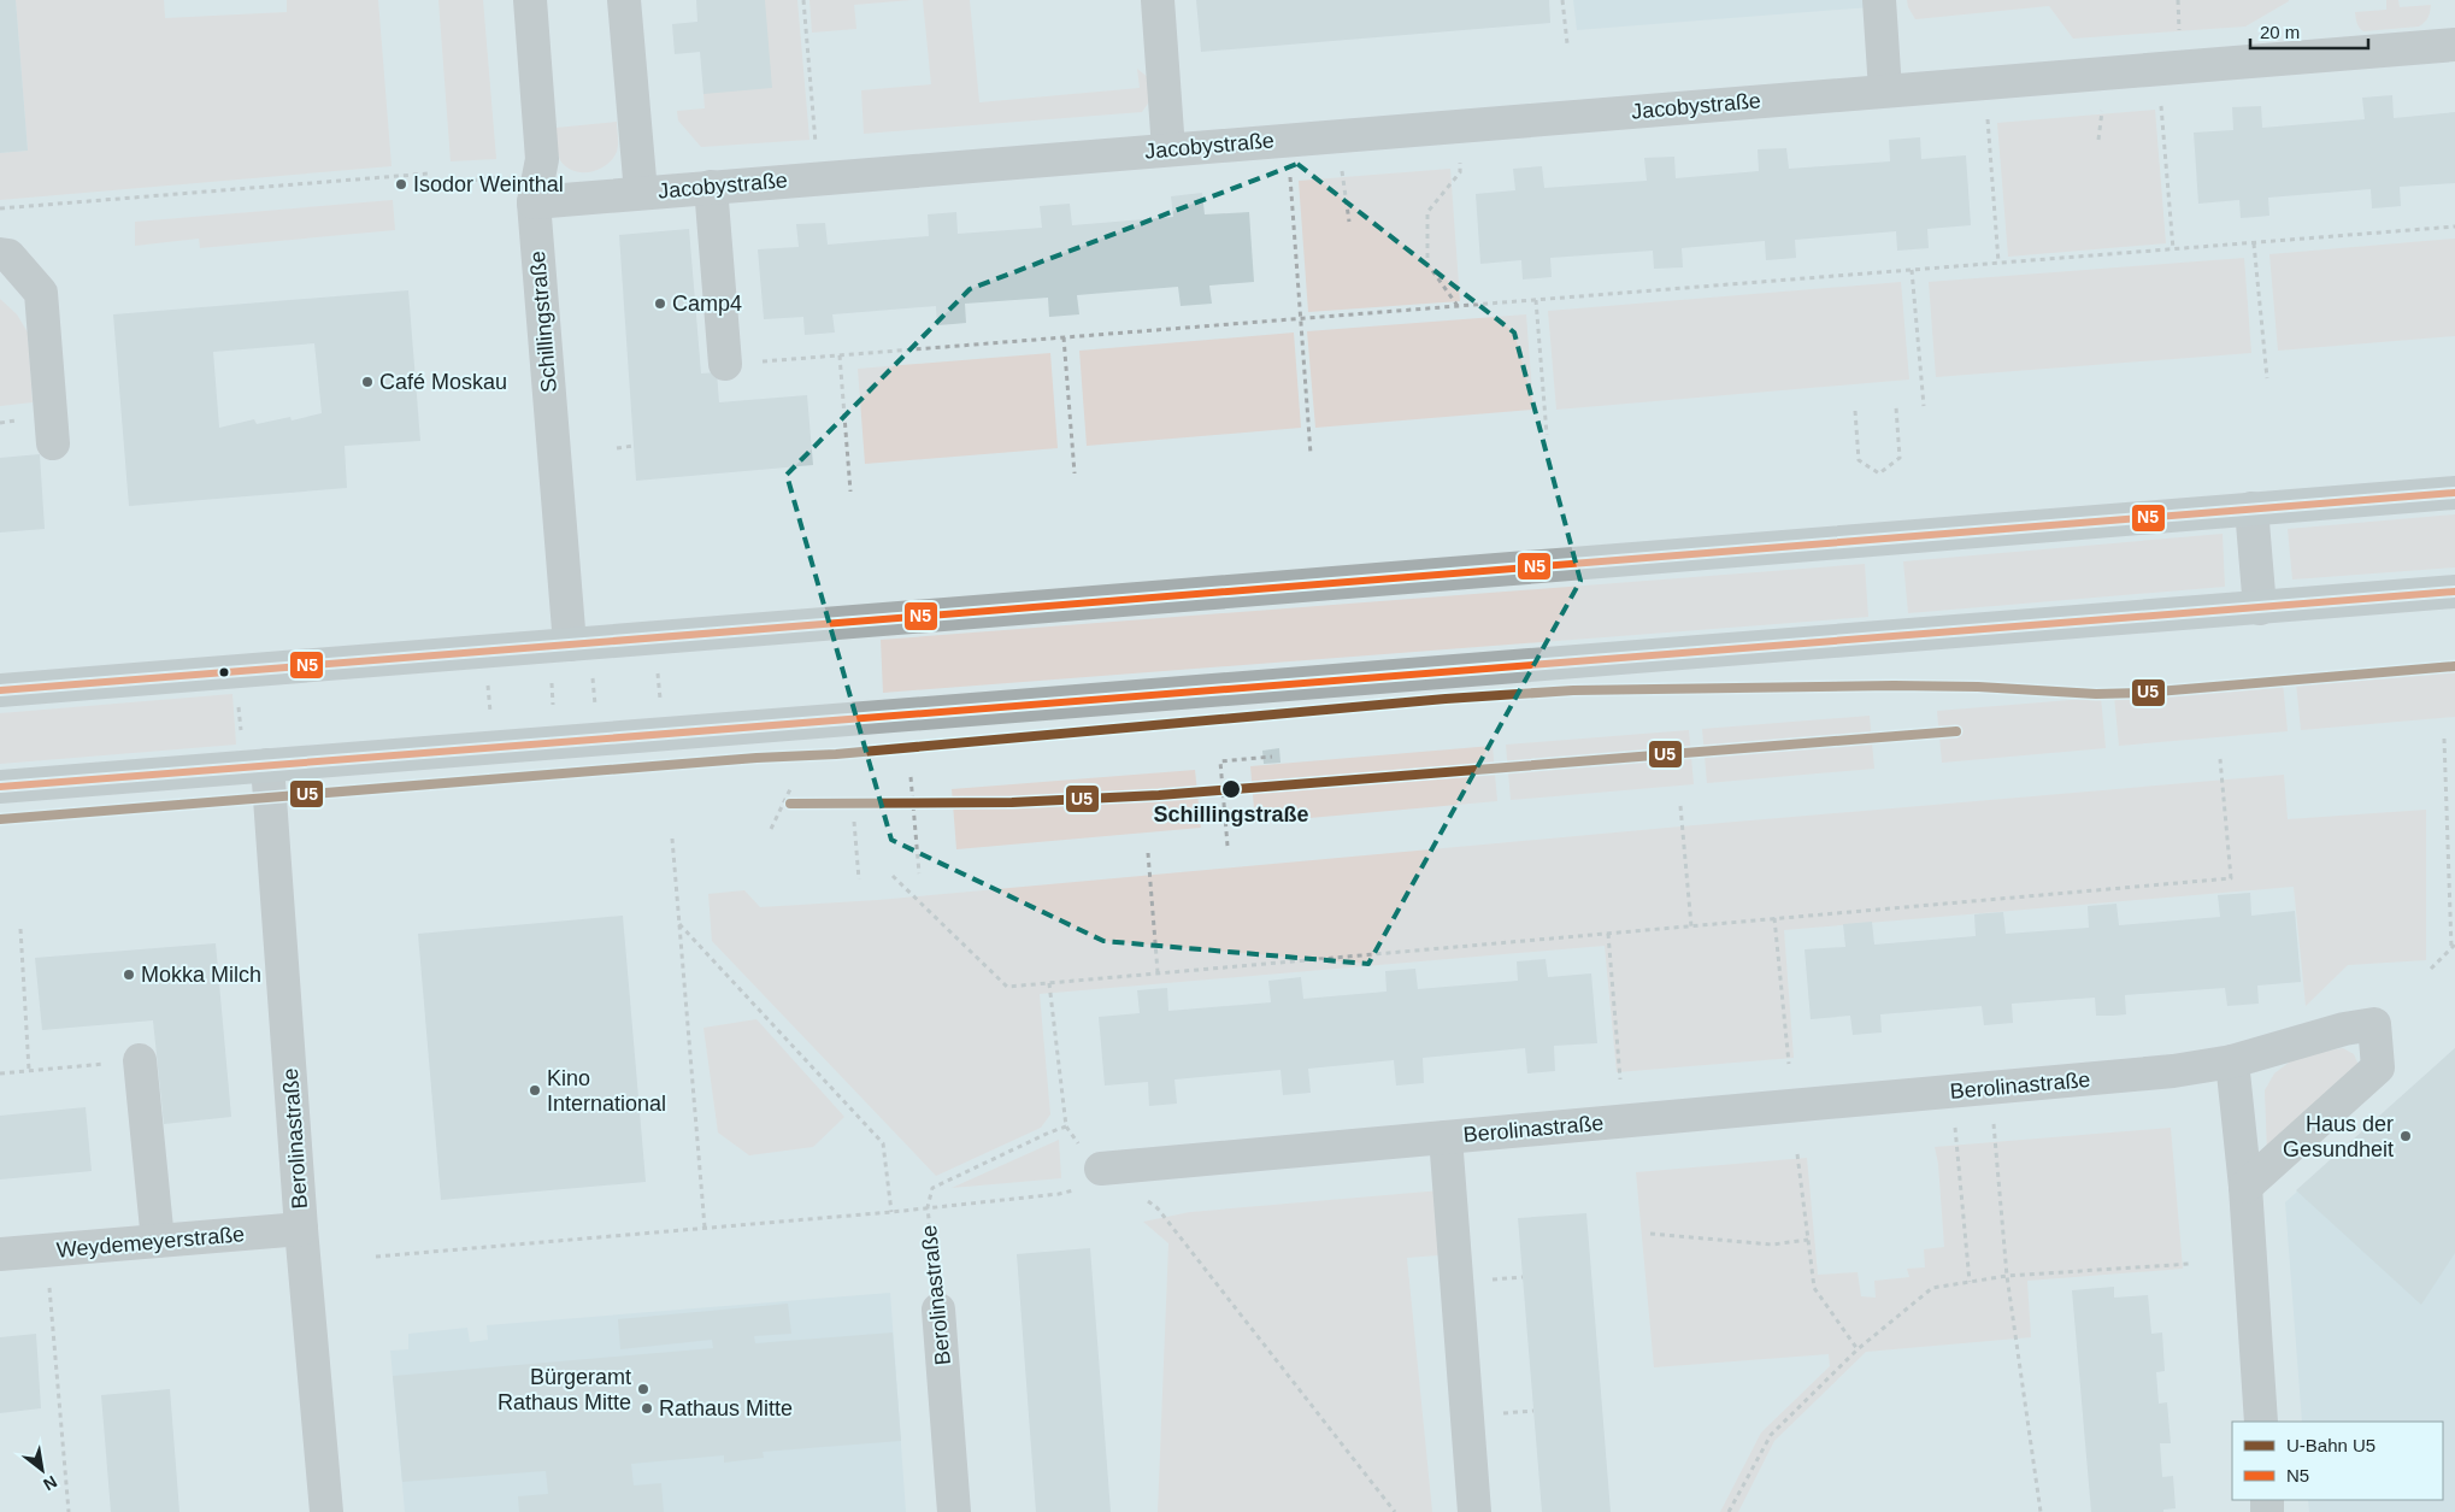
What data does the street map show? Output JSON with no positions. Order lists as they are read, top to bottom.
{
  "streets": {
    "street": [
      "Jacobystraße",
      "Schillingstraße",
      "Berolinastraße",
      "Weydemeyerstraße"
    ]
  },
  "crossings": [
    ["Jacobystraße", "Schillingstraße"],
    ["Berolinastraße", "Weydemeyerstraße"]
  ],
  "places": [
    "Isodor Weinthal",
    "Camp4",
    "Café Moskau",
    "Schillingstraße",
    "Mokka Milch",
    "Kino International",
    "Haus der Gesundheit",
    "Bürgeramt Rathaus Mitte",
    "Rathaus Mitte"
  ],
  "lines": ["transit line N5", "metro line U5"],
  "legend": ["U-Bahn U5", "N5"],
  "scale_bar": "20 m",
  "north": "bottom right"
}
